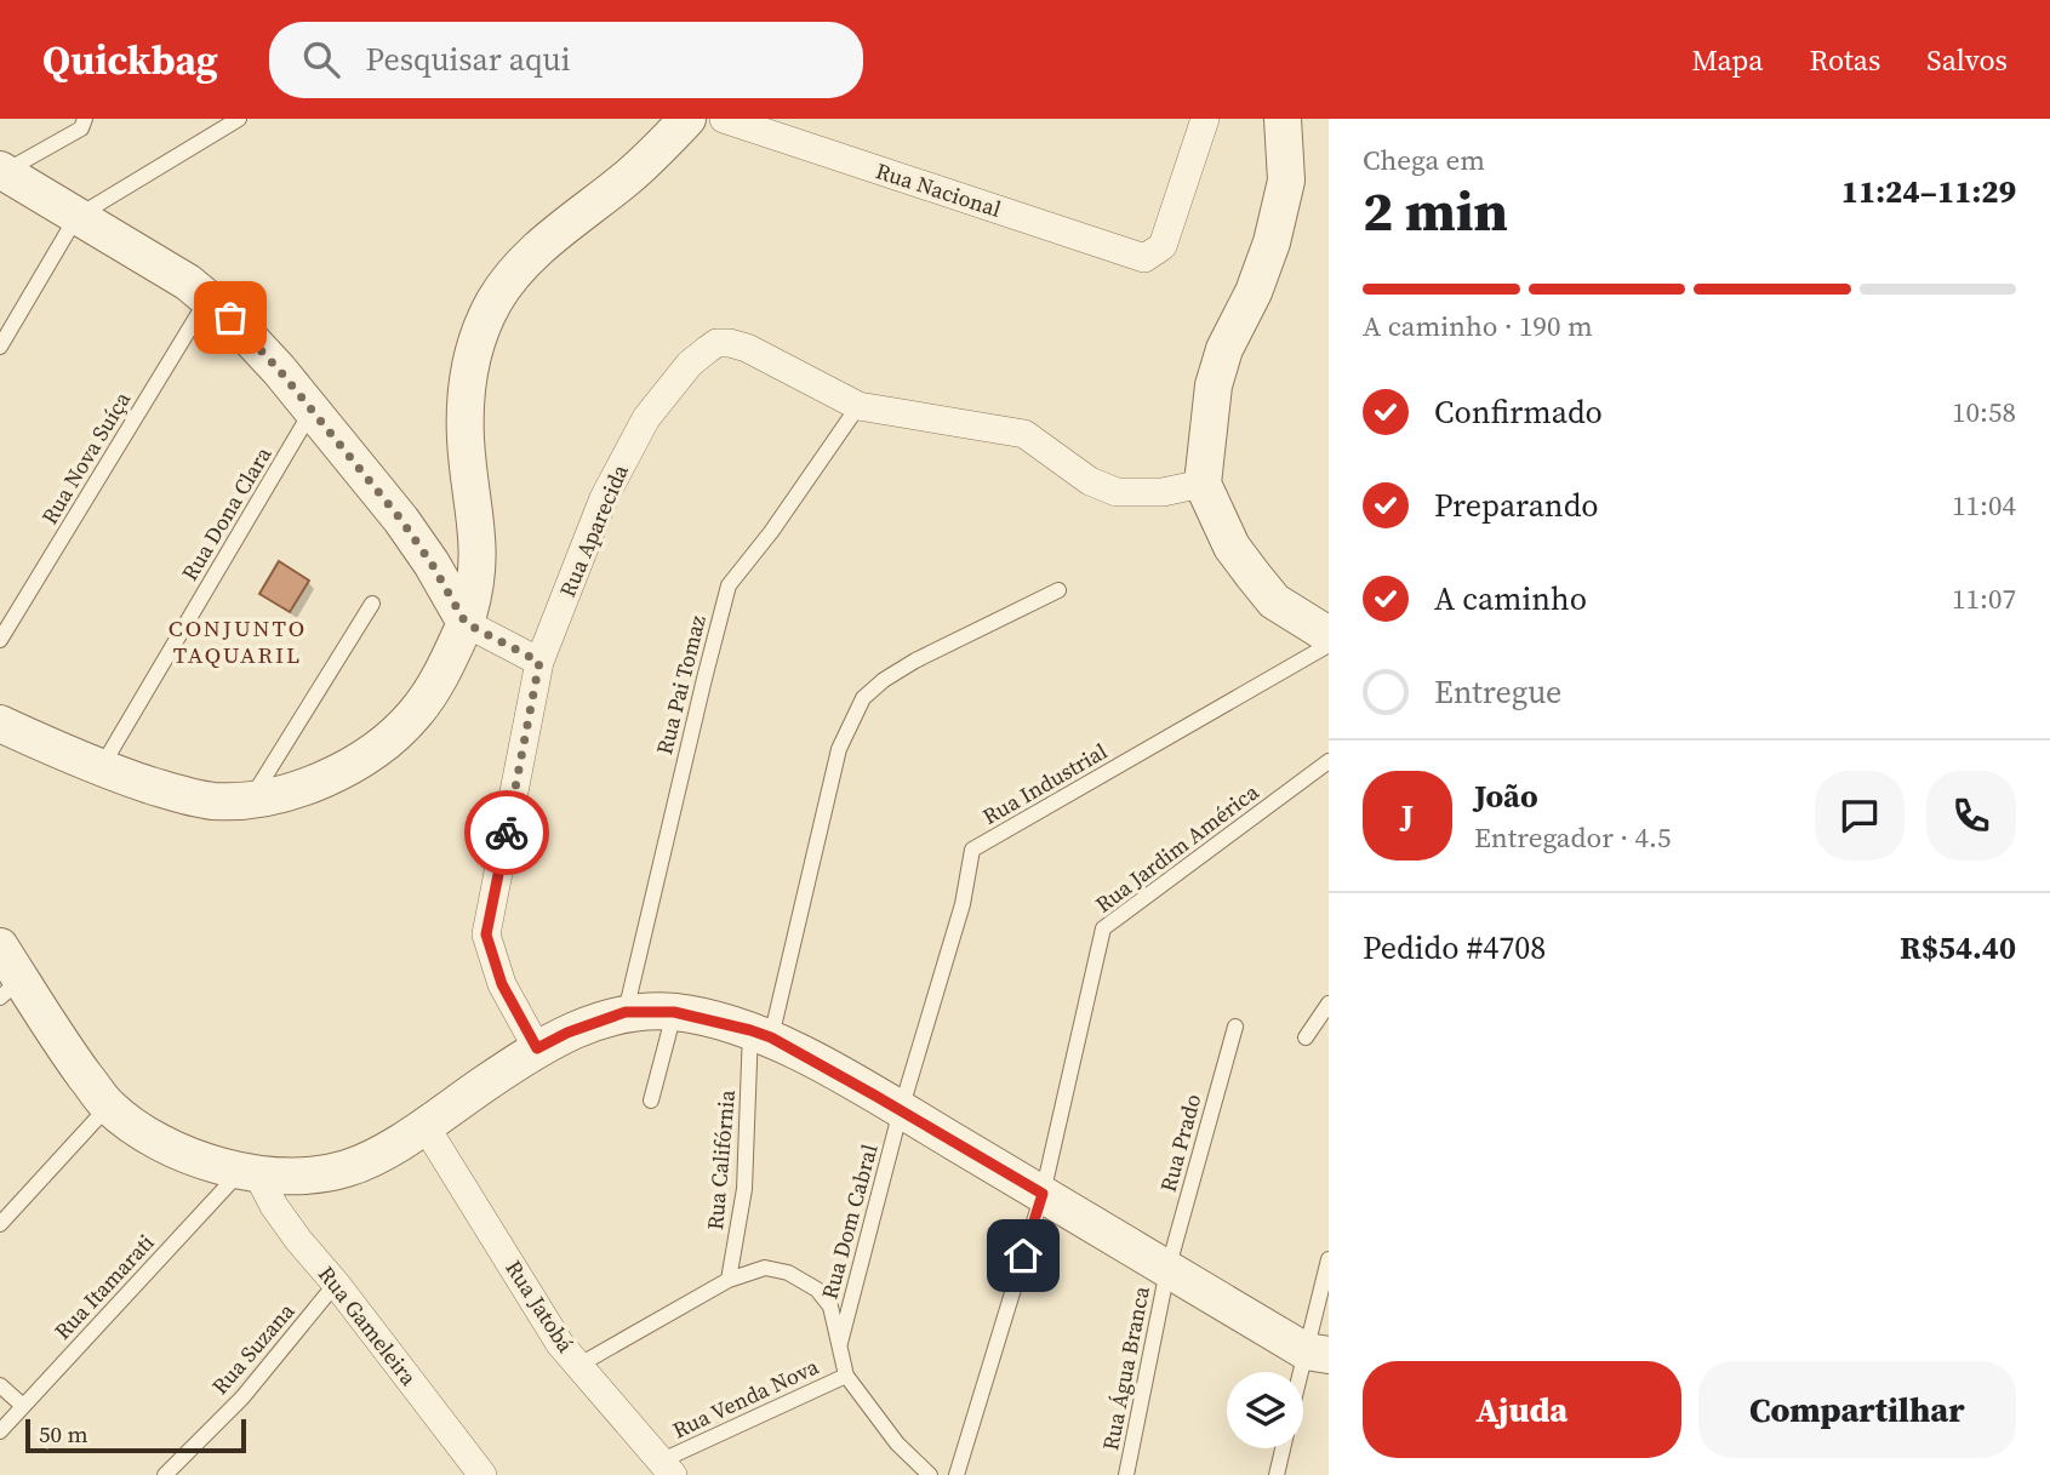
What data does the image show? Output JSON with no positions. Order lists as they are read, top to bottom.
{
  "streets": {
    "street": [
      "Rua Nacional",
      "Rua Aparecida",
      "Rua Jatobá",
      "Rua Gameleira"
    ],
    "lane": [
      "Rua Nova Suíça",
      "Rua Dona Clara",
      "Rua Pai Tomaz",
      "Rua Industrial",
      "Rua Jardim América",
      "Rua Prado",
      "Rua Califórnia",
      "Rua Dom Cabral",
      "Rua Itamarati",
      "Rua Suzana",
      "Rua Água Branca",
      "Rua Venda Nova"
    ]
  },
  "crossings": [
    ["Rua Aparecida", "Rua Pai Tomaz"],
    ["Rua Industrial", "Rua Dom Cabral"],
    ["Rua Prado", "Rua Água Branca"],
    ["Rua Itamarati", "Rua Gameleira"],
    ["Rua Jatobá", "Rua Venda Nova"],
    ["Rua Gameleira", "Rua Suzana"]
  ],
  "districts": ["CONJUNTO TAQUARIL"],
  "scale_bar": "50 m",
  "page": {
    "header": "Quickbag",
    "search": "Pesquisar aqui",
    "nav": ["Mapa", "Rotas", "Salvos"],
    "heading": ["2 min", "Chega em", "11:24–11:29"],
    "panel": [
      "João",
      "Entregador · 4.5",
      "Pedido #4708",
      "R$54.40"
    ],
    "bar": "A caminho · 190 m",
    "list": [
      ["Confirmado", "10:58"],
      ["Preparando", "11:04"],
      ["A caminho", "11:07"],
      "Entregue"
    ],
    "round": "J",
    "buttons": ["Ajuda", "Compartilhar"],
    "scale": "50 m"
  }
}
